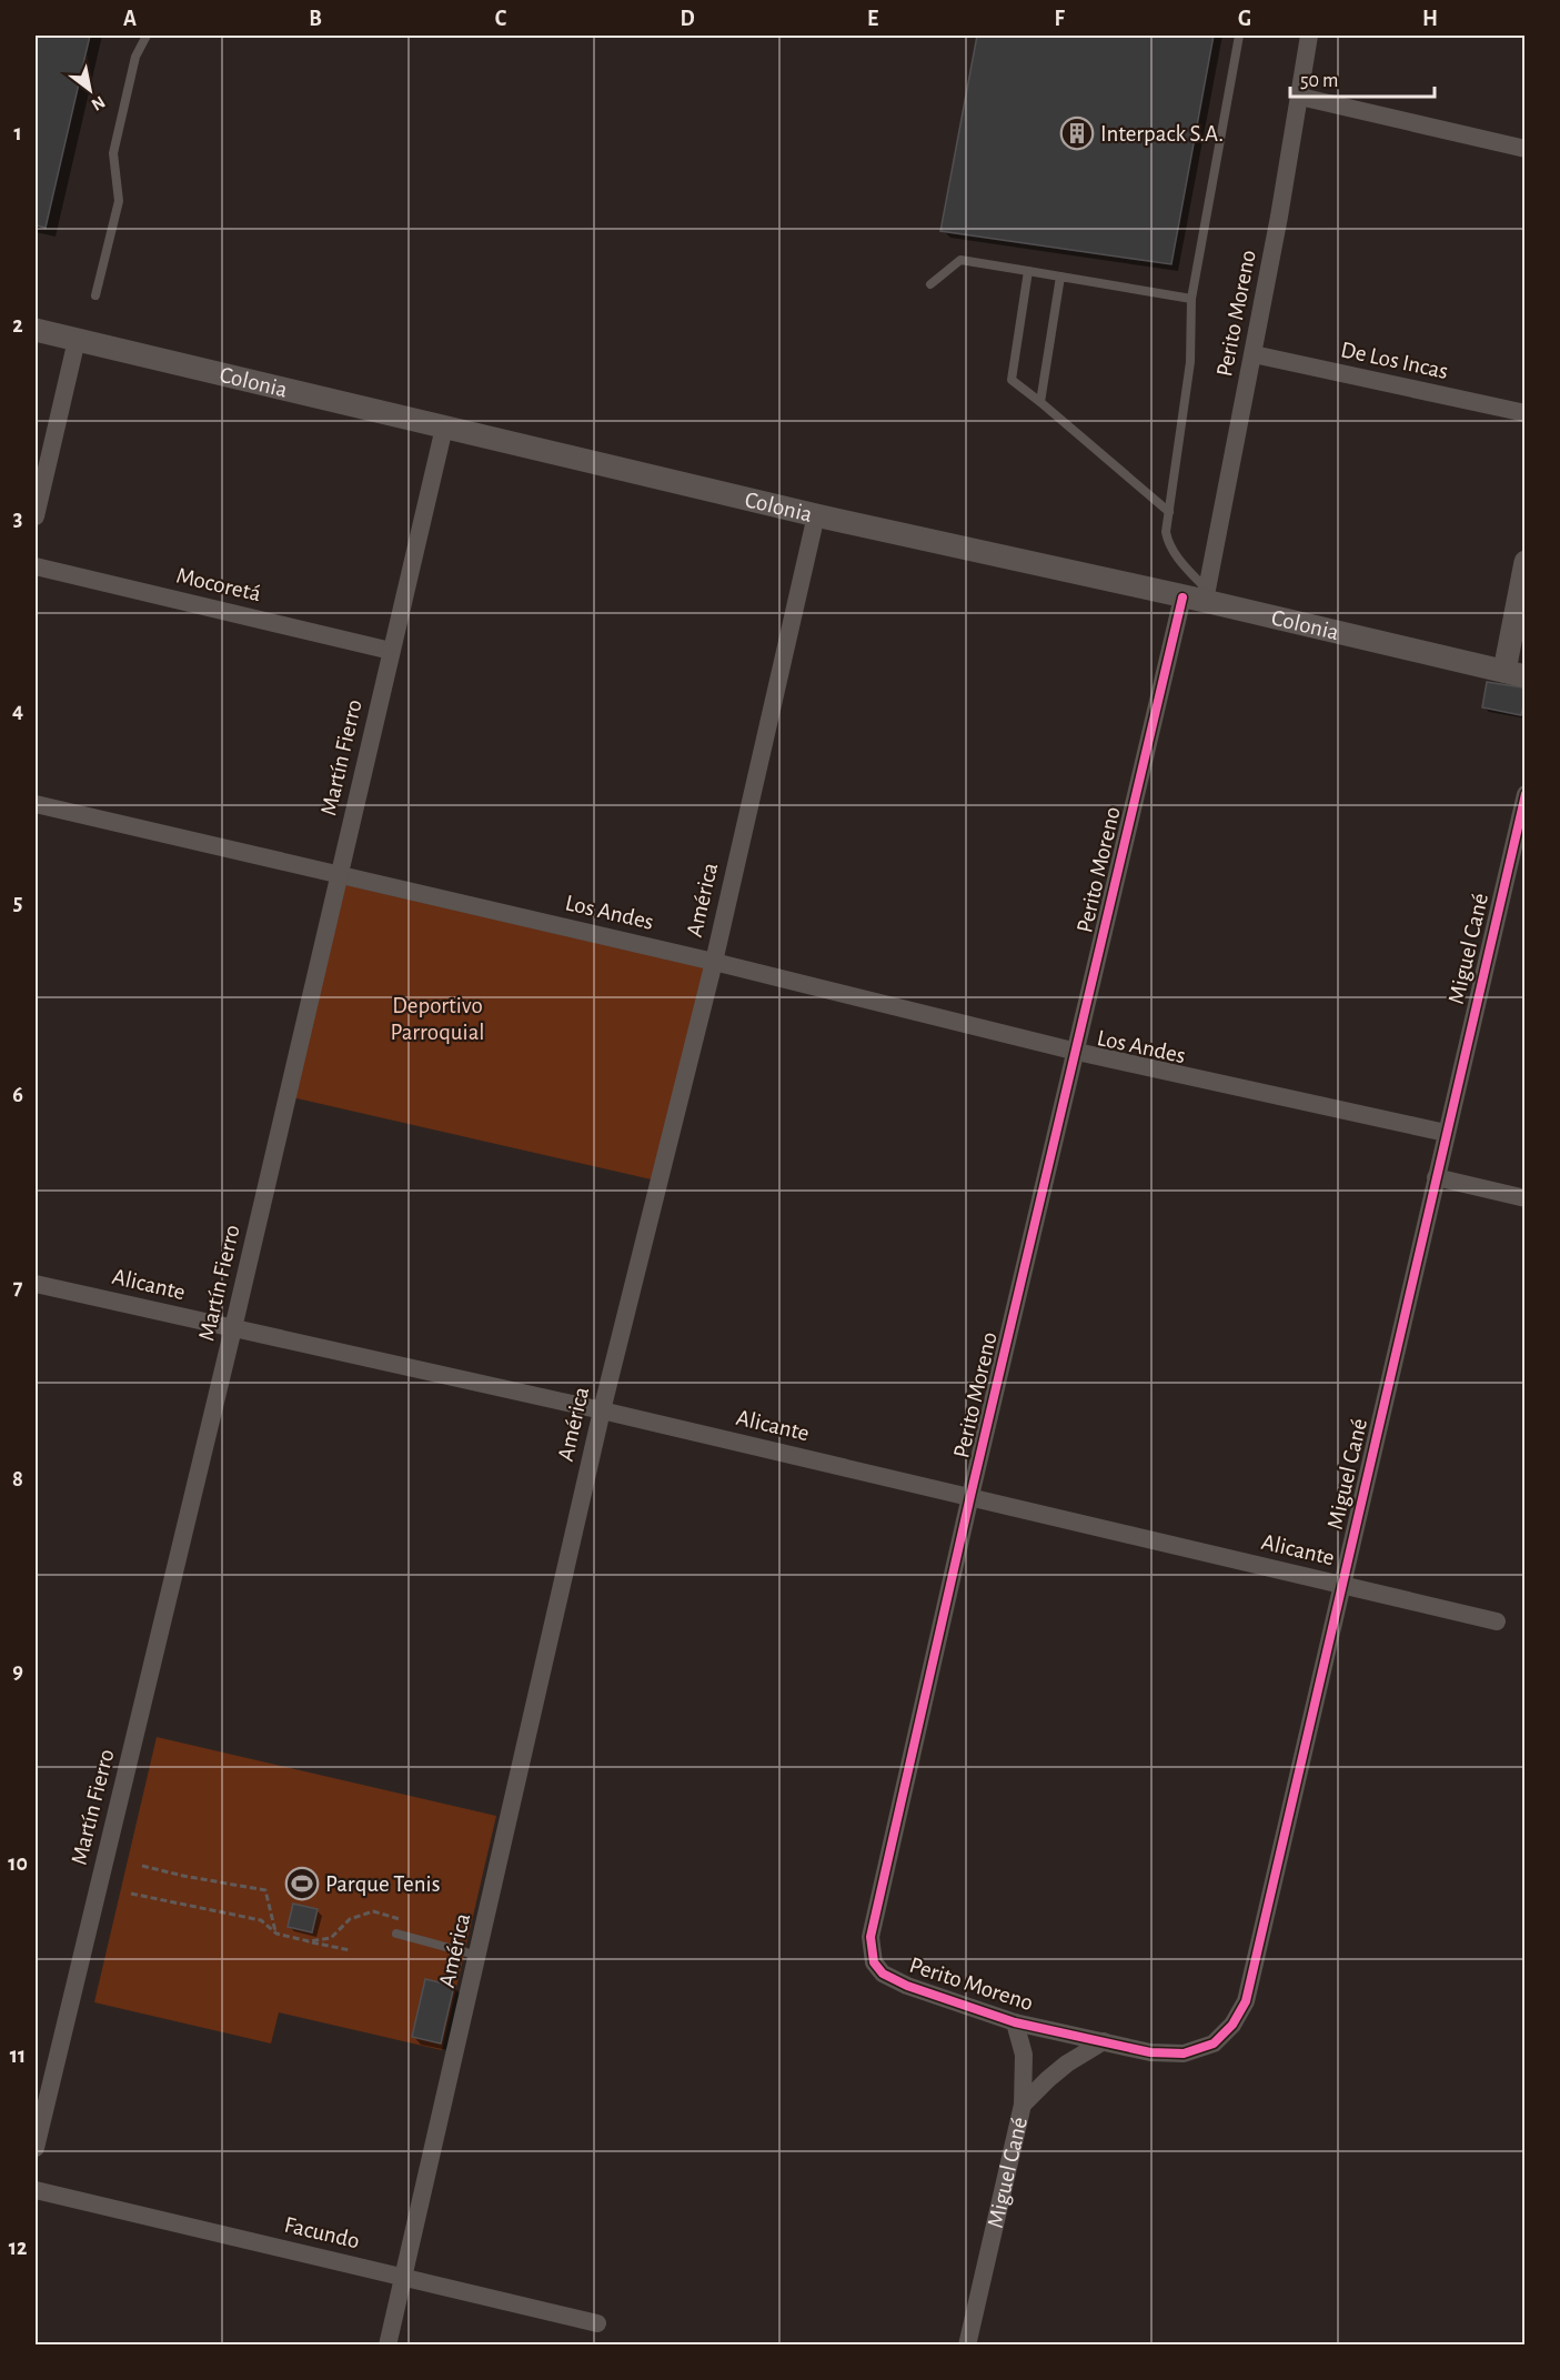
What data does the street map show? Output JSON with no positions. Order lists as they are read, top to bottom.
{
  "streets": {
    "street": [
      "Perito Moreno",
      "De Los Incas",
      "Colonia",
      "Mocoretá",
      "Martín Fierro",
      "América",
      "Los Andes",
      "Miguel Cané",
      "Alicante",
      "Facundo"
    ]
  },
  "crossings": [
    ["Perito Moreno", "De Los Incas"],
    ["Perito Moreno", "Colonia"],
    ["Perito Moreno", "Los Andes"],
    ["Perito Moreno", "Miguel Cané"],
    ["Perito Moreno", "Alicante"],
    ["Colonia", "Martín Fierro"],
    ["Colonia", "América"],
    ["Mocoretá", "Martín Fierro"],
    ["Martín Fierro", "Los Andes"],
    ["Martín Fierro", "Alicante"],
    ["América", "Los Andes"],
    ["América", "Alicante"],
    ["América", "Facundo"],
    ["Los Andes", "Miguel Cané"],
    ["Miguel Cané", "Alicante"]
  ],
  "parks": ["Deportivo Parroquial"],
  "places": {
    "building": ["Interpack S.A."],
    "sports": ["Parque Tenis"]
  },
  "scale_bar": "50 m",
  "north": "bottom right",
  "grid": {
    "columns": [
      "A",
      "B",
      "C",
      "D",
      "E",
      "F",
      "G",
      "H"
    ],
    "rows": [
      "1",
      "2",
      "3",
      "4",
      "5",
      "6",
      "7",
      "8",
      "9",
      "10",
      "11",
      "12"
    ]
  }
}
